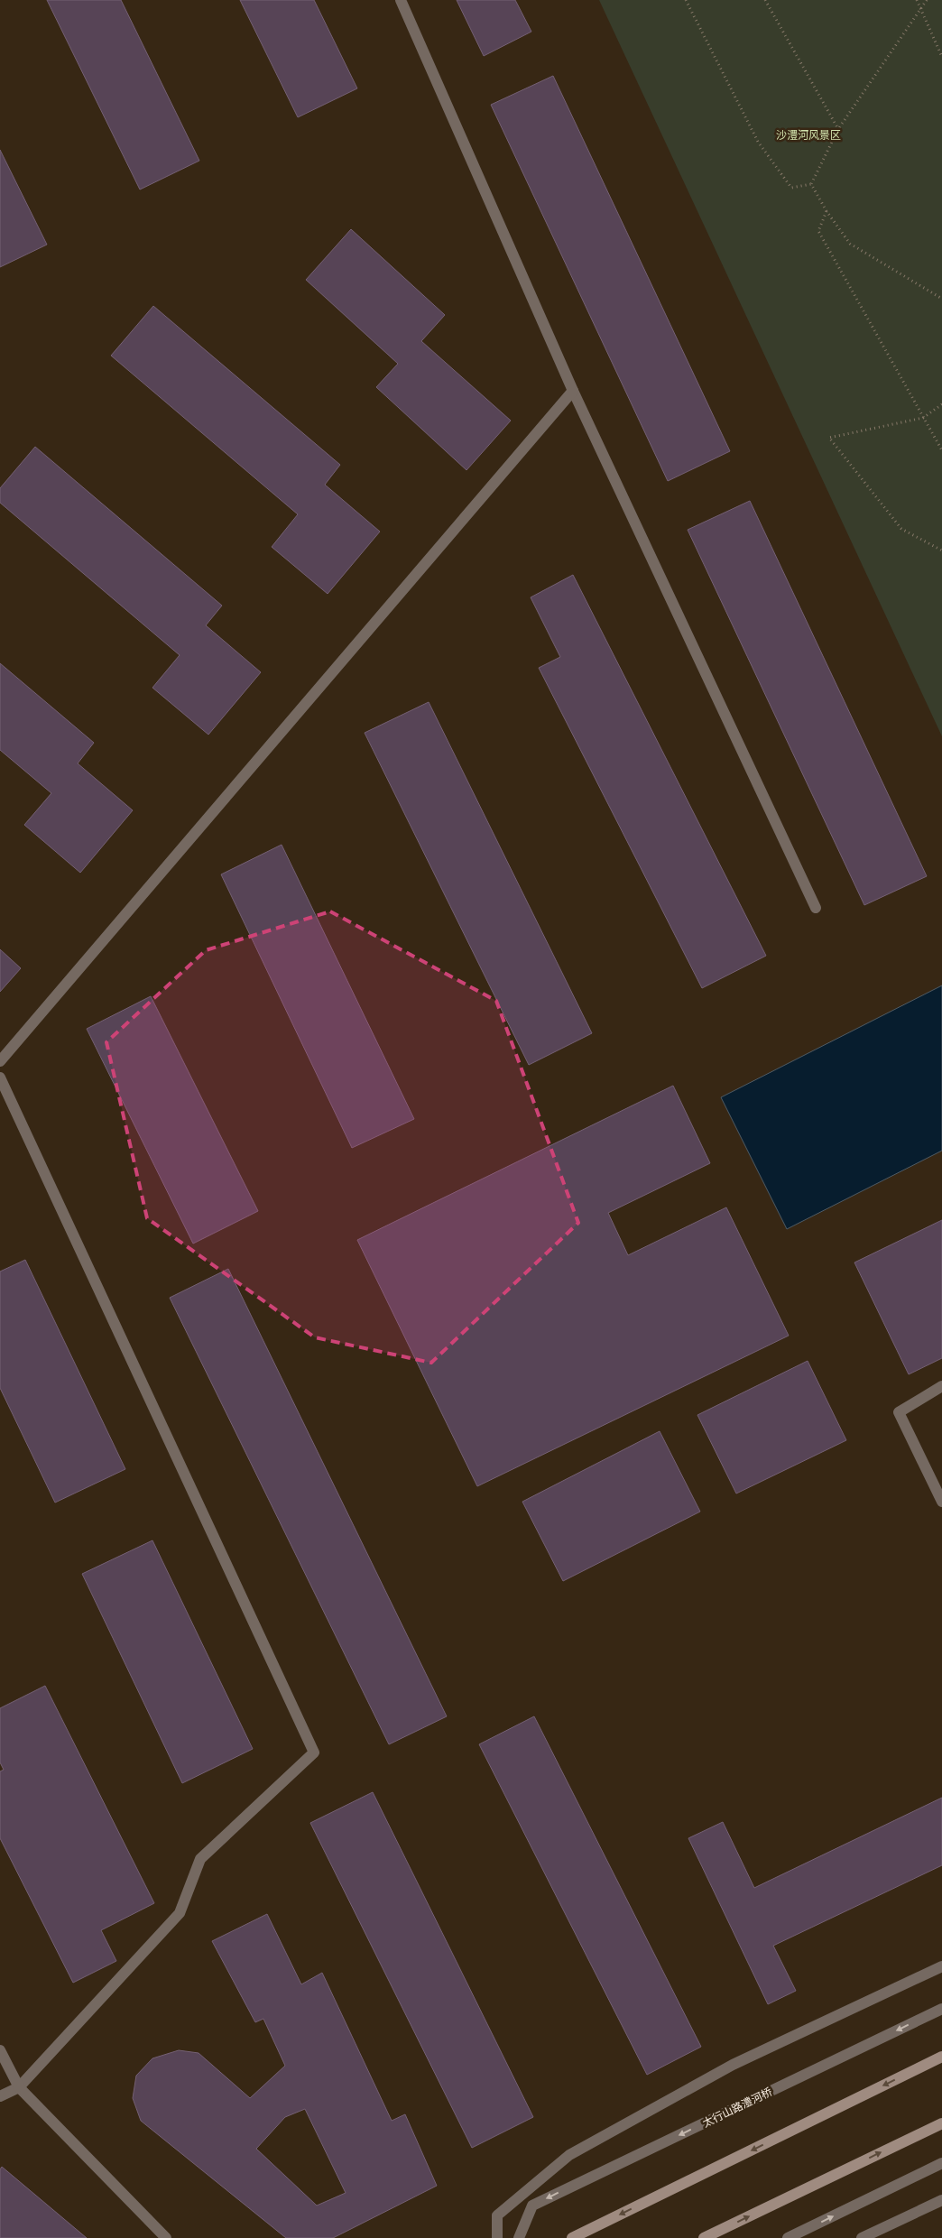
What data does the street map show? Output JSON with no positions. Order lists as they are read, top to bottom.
{
  "streets": {
    "street": ["太行山路澧河桥"]
  },
  "parks": ["沙澧河风景区"]
}
